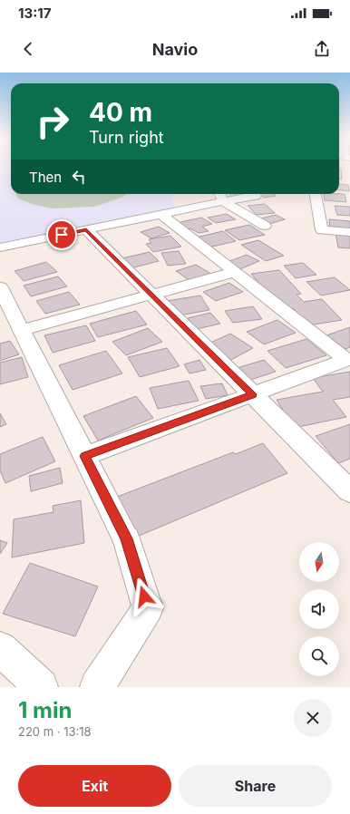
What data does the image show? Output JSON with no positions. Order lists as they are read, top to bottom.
{
  "north": "bottom",
  "page": {
    "status": "13:17",
    "header": "Navio",
    "turn": ["40 m", "Turn right"],
    "then": "Then",
    "heading": ["1 min", "220 m · 13:18"],
    "buttons": ["Exit", "Share"]
  }
}
